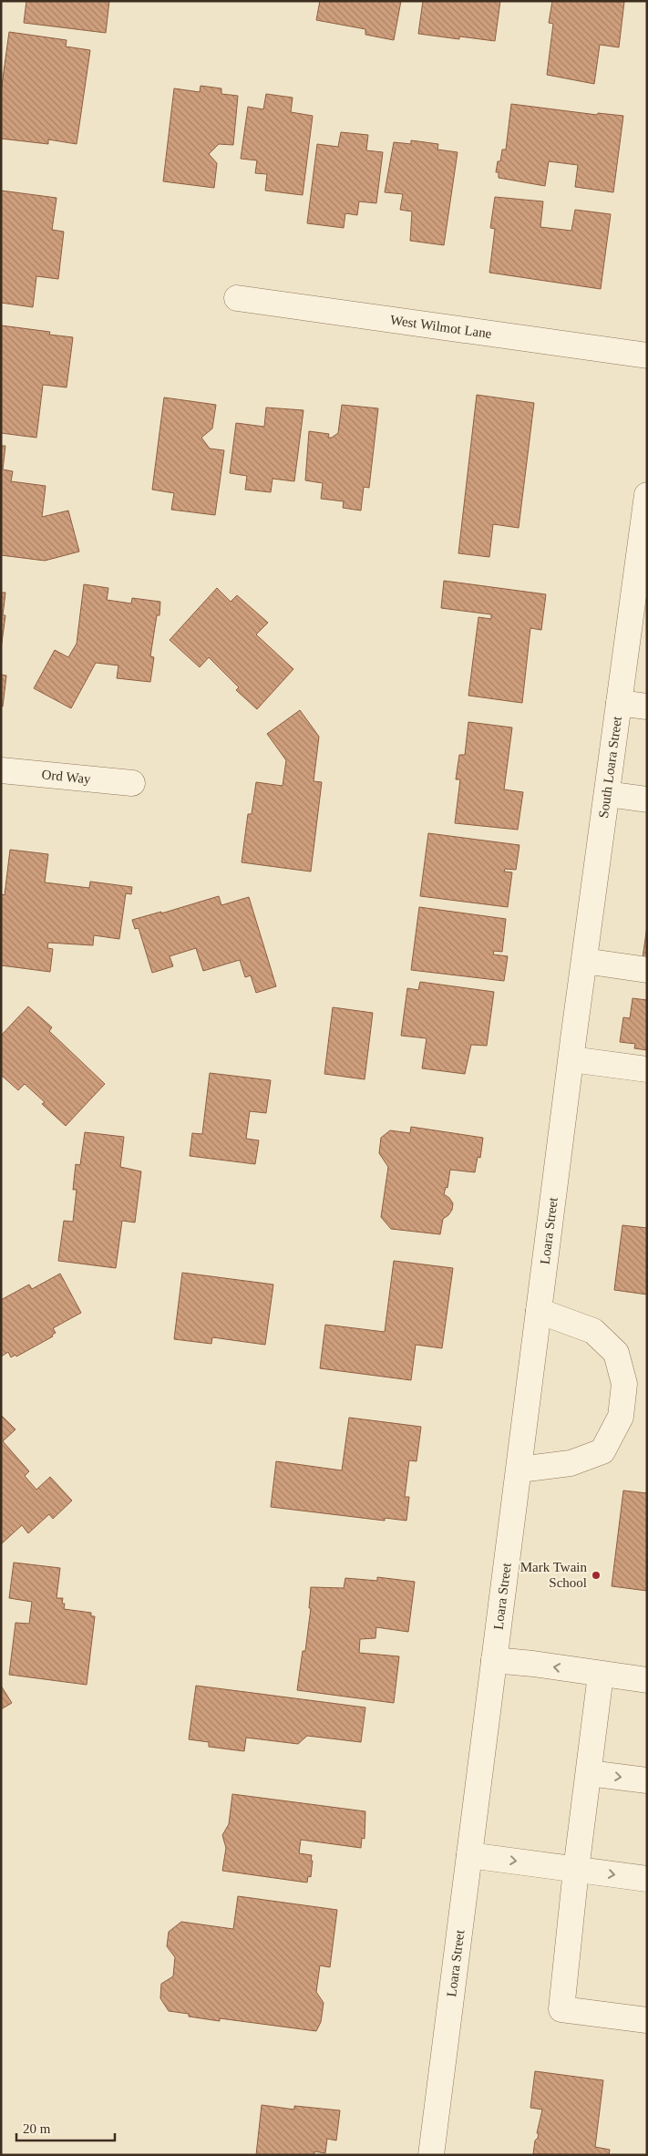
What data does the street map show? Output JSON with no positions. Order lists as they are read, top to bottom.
{
  "streets": {
    "street": [
      "West Wilmot Lane",
      "South Loara Street",
      "Ord Way",
      "Loara Street"
    ]
  },
  "crossings": [
    ["South Loara Street", "Loara Street"]
  ],
  "places": ["Mark Twain School"],
  "scale_bar": "20 m"
}
